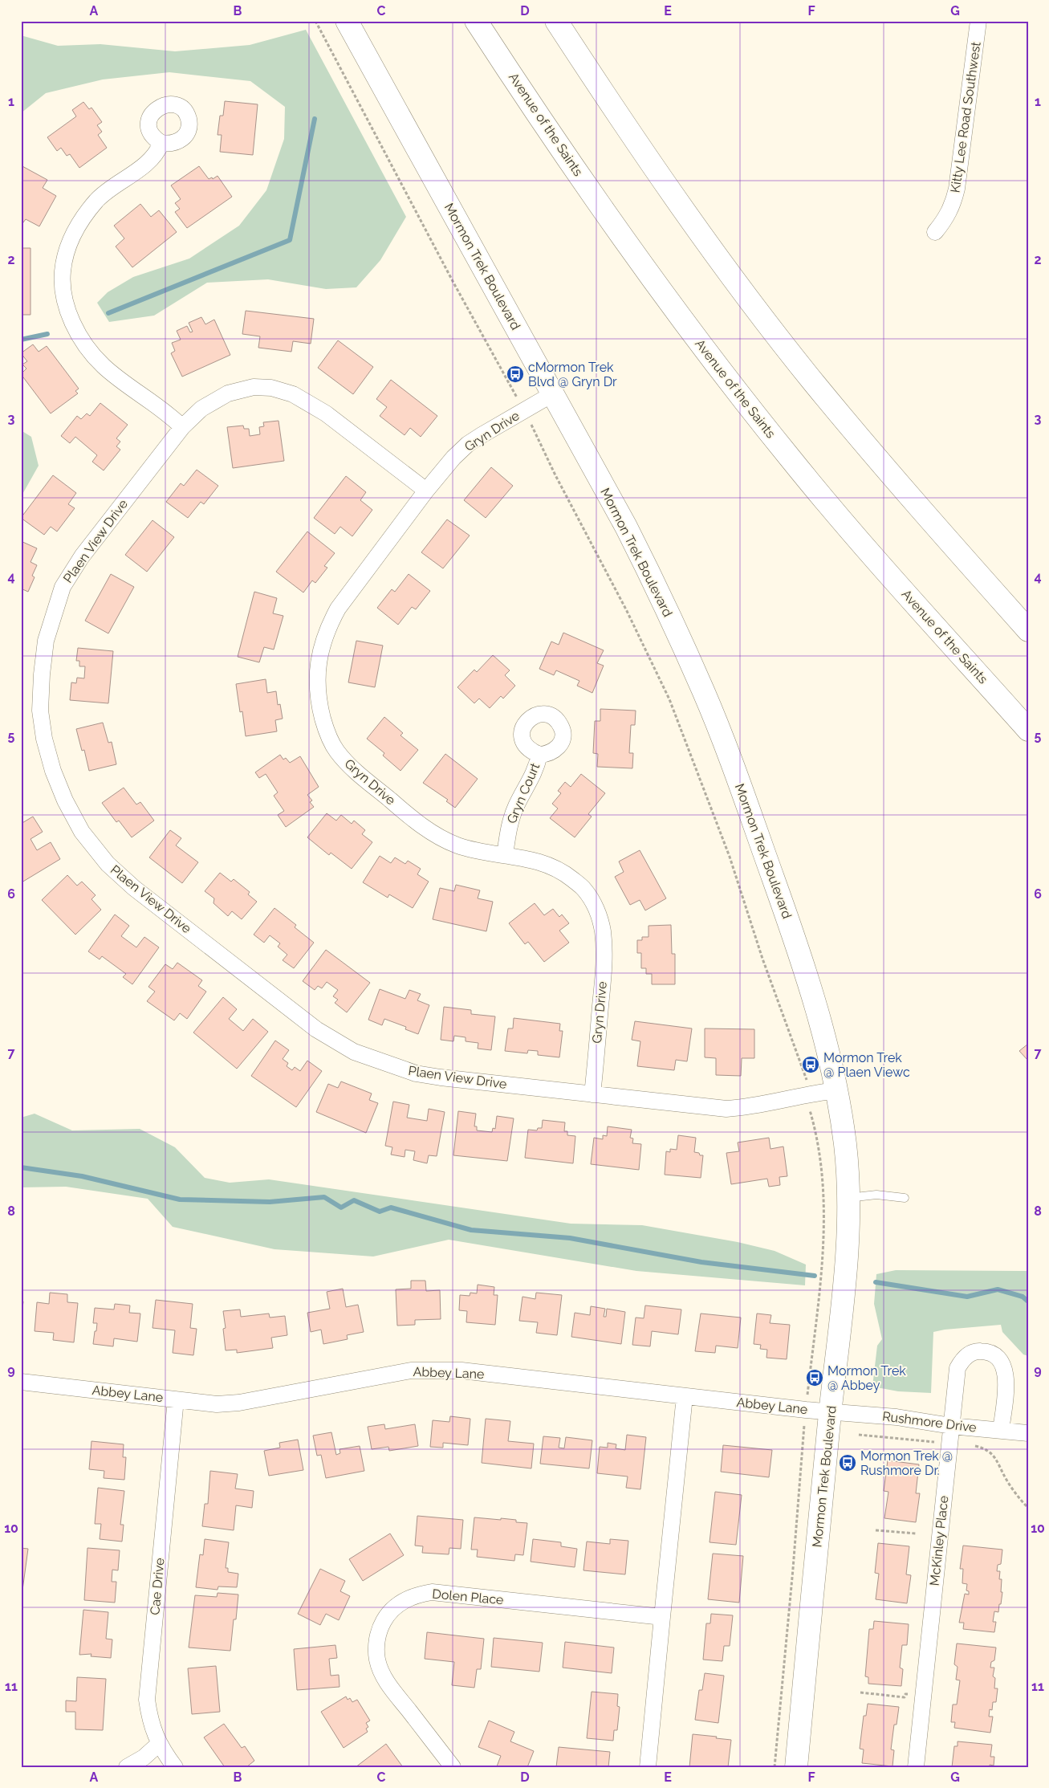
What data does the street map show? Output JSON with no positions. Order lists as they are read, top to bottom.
{
  "streets": {
    "main road": ["Avenue of the Saints", "Mormon Trek Boulevard"],
    "street": [
      "Kitty Lee Road Southwest",
      "Gryn Drive",
      "Plaen View Drive",
      "Gryn Court",
      "Abbey Lane",
      "Rushmore Drive",
      "McKinley Place",
      "Cae Drive",
      "Dolen Place"
    ]
  },
  "crossings": [
    ["Mormon Trek Boulevard", "Gryn Drive"],
    ["Mormon Trek Boulevard", "Plaen View Drive"],
    ["Mormon Trek Boulevard", "Abbey Lane"],
    ["Mormon Trek Boulevard", "Rushmore Drive"],
    ["Gryn Drive", "Plaen View Drive"],
    ["Gryn Drive", "Gryn Court"],
    ["Abbey Lane", "Rushmore Drive"],
    ["Abbey Lane", "Cae Drive"],
    ["Rushmore Drive", "McKinley Place"]
  ],
  "places": {
    "bus stop": [
      "cMormon Trek Blvd @ Gryn Dr",
      "Mormon Trek @ Plaen Viewc",
      "Mormon Trek @ Abbey",
      "Mormon Trek @ Rushmore Dr."
    ]
  },
  "grid": {
    "columns": [
      "A",
      "B",
      "C",
      "D",
      "E",
      "F",
      "G"
    ],
    "rows": [
      "1",
      "2",
      "3",
      "4",
      "5",
      "6",
      "7",
      "8",
      "9",
      "10",
      "11"
    ]
  }
}
